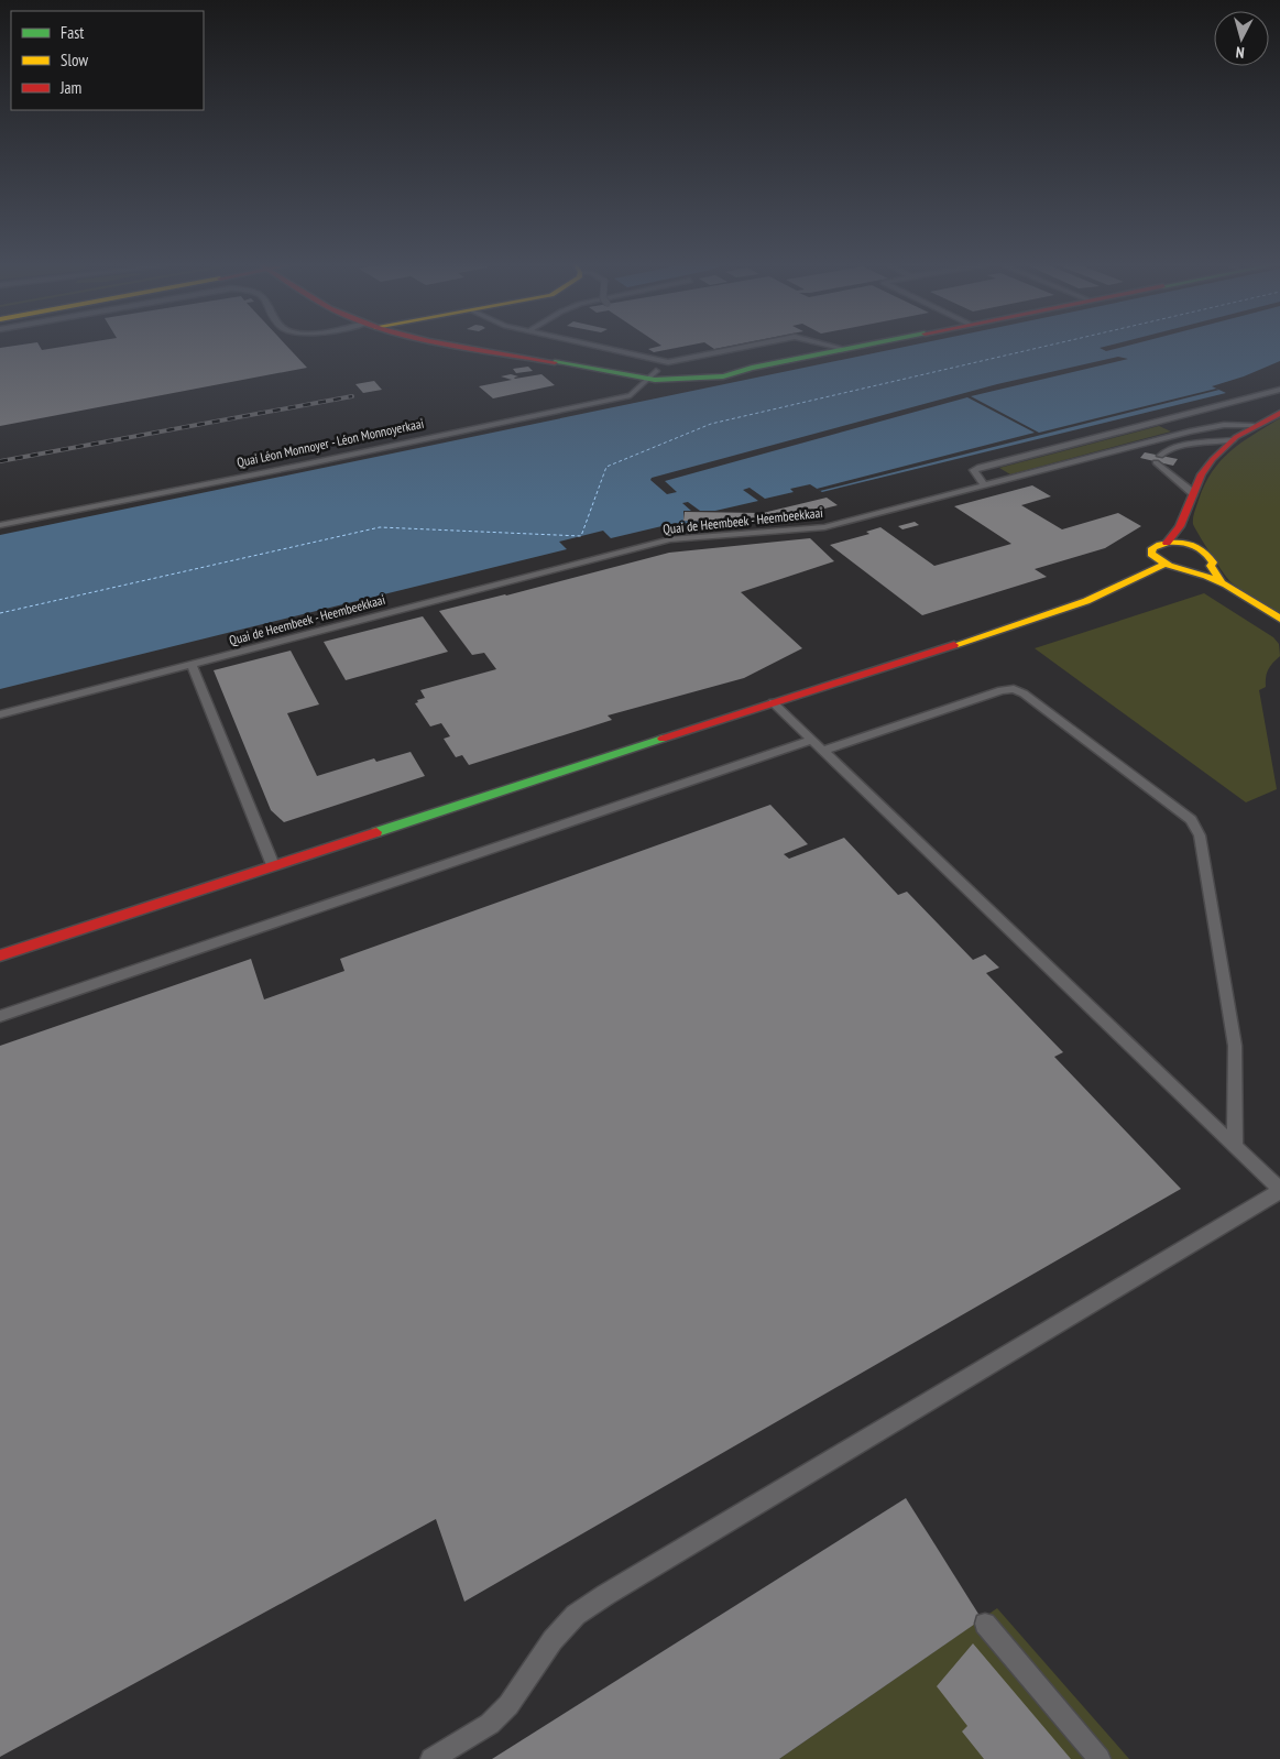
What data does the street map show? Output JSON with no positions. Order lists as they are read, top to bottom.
{
  "streets": {
    "lane": ["Quai Léon Monnoyer - Léon Monnoyerkaai", "Quai de Heembeek - Heembeekkaai"]
  },
  "legend": ["Fast", "Slow", "Jam"],
  "north": "bottom"
}
